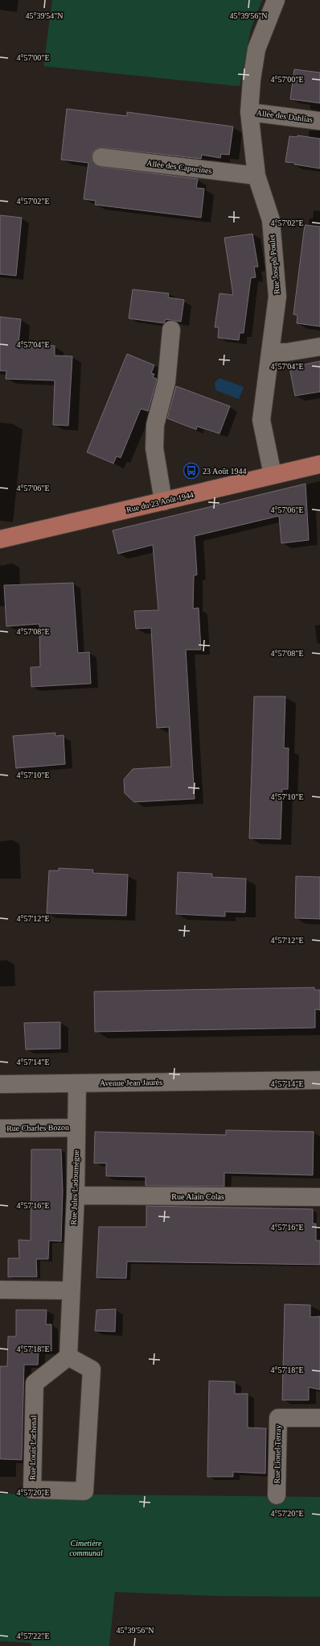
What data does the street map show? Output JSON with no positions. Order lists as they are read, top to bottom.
{
  "streets": {
    "main road": ["Rue du 23 Août 1944"],
    "street": [
      "Allée des Dahlias",
      "Allée des Capucines",
      "Rue Joseph Poulet",
      "Avenue Jean Jaurès",
      "Rue Charles Bozon",
      "Rue Jules Ladoumègue",
      "Rue Alain Colas",
      "Rue Louis Lachenal",
      "Rue Lionel Terray"
    ]
  },
  "crossings": [
    ["Allée des Dahlias", "Rue Joseph Poulet"],
    ["Allée des Capucines", "Rue Joseph Poulet"],
    ["Rue Joseph Poulet", "Rue du 23 Août 1944"],
    ["Avenue Jean Jaurès", "Rue Jules Ladoumègue"],
    ["Rue Charles Bozon", "Rue Jules Ladoumègue"],
    ["Rue Jules Ladoumègue", "Rue Alain Colas"]
  ],
  "parks": ["Cimetière communal"],
  "places": {
    "bus stop": ["23 Août 1944"]
  },
  "coordinates": [
    "45°39'54\"N",
    "45°39'56\"N",
    "4°57'00\"E",
    "4°57'02\"E",
    "4°57'04\"E",
    "4°57'06\"E",
    "4°57'08\"E",
    "4°57'10\"E",
    "4°57'12\"E",
    "4°57'14\"E",
    "4°57'16\"E",
    "4°57'18\"E",
    "4°57'20\"E",
    "4°57'22\"E"
  ]
}
